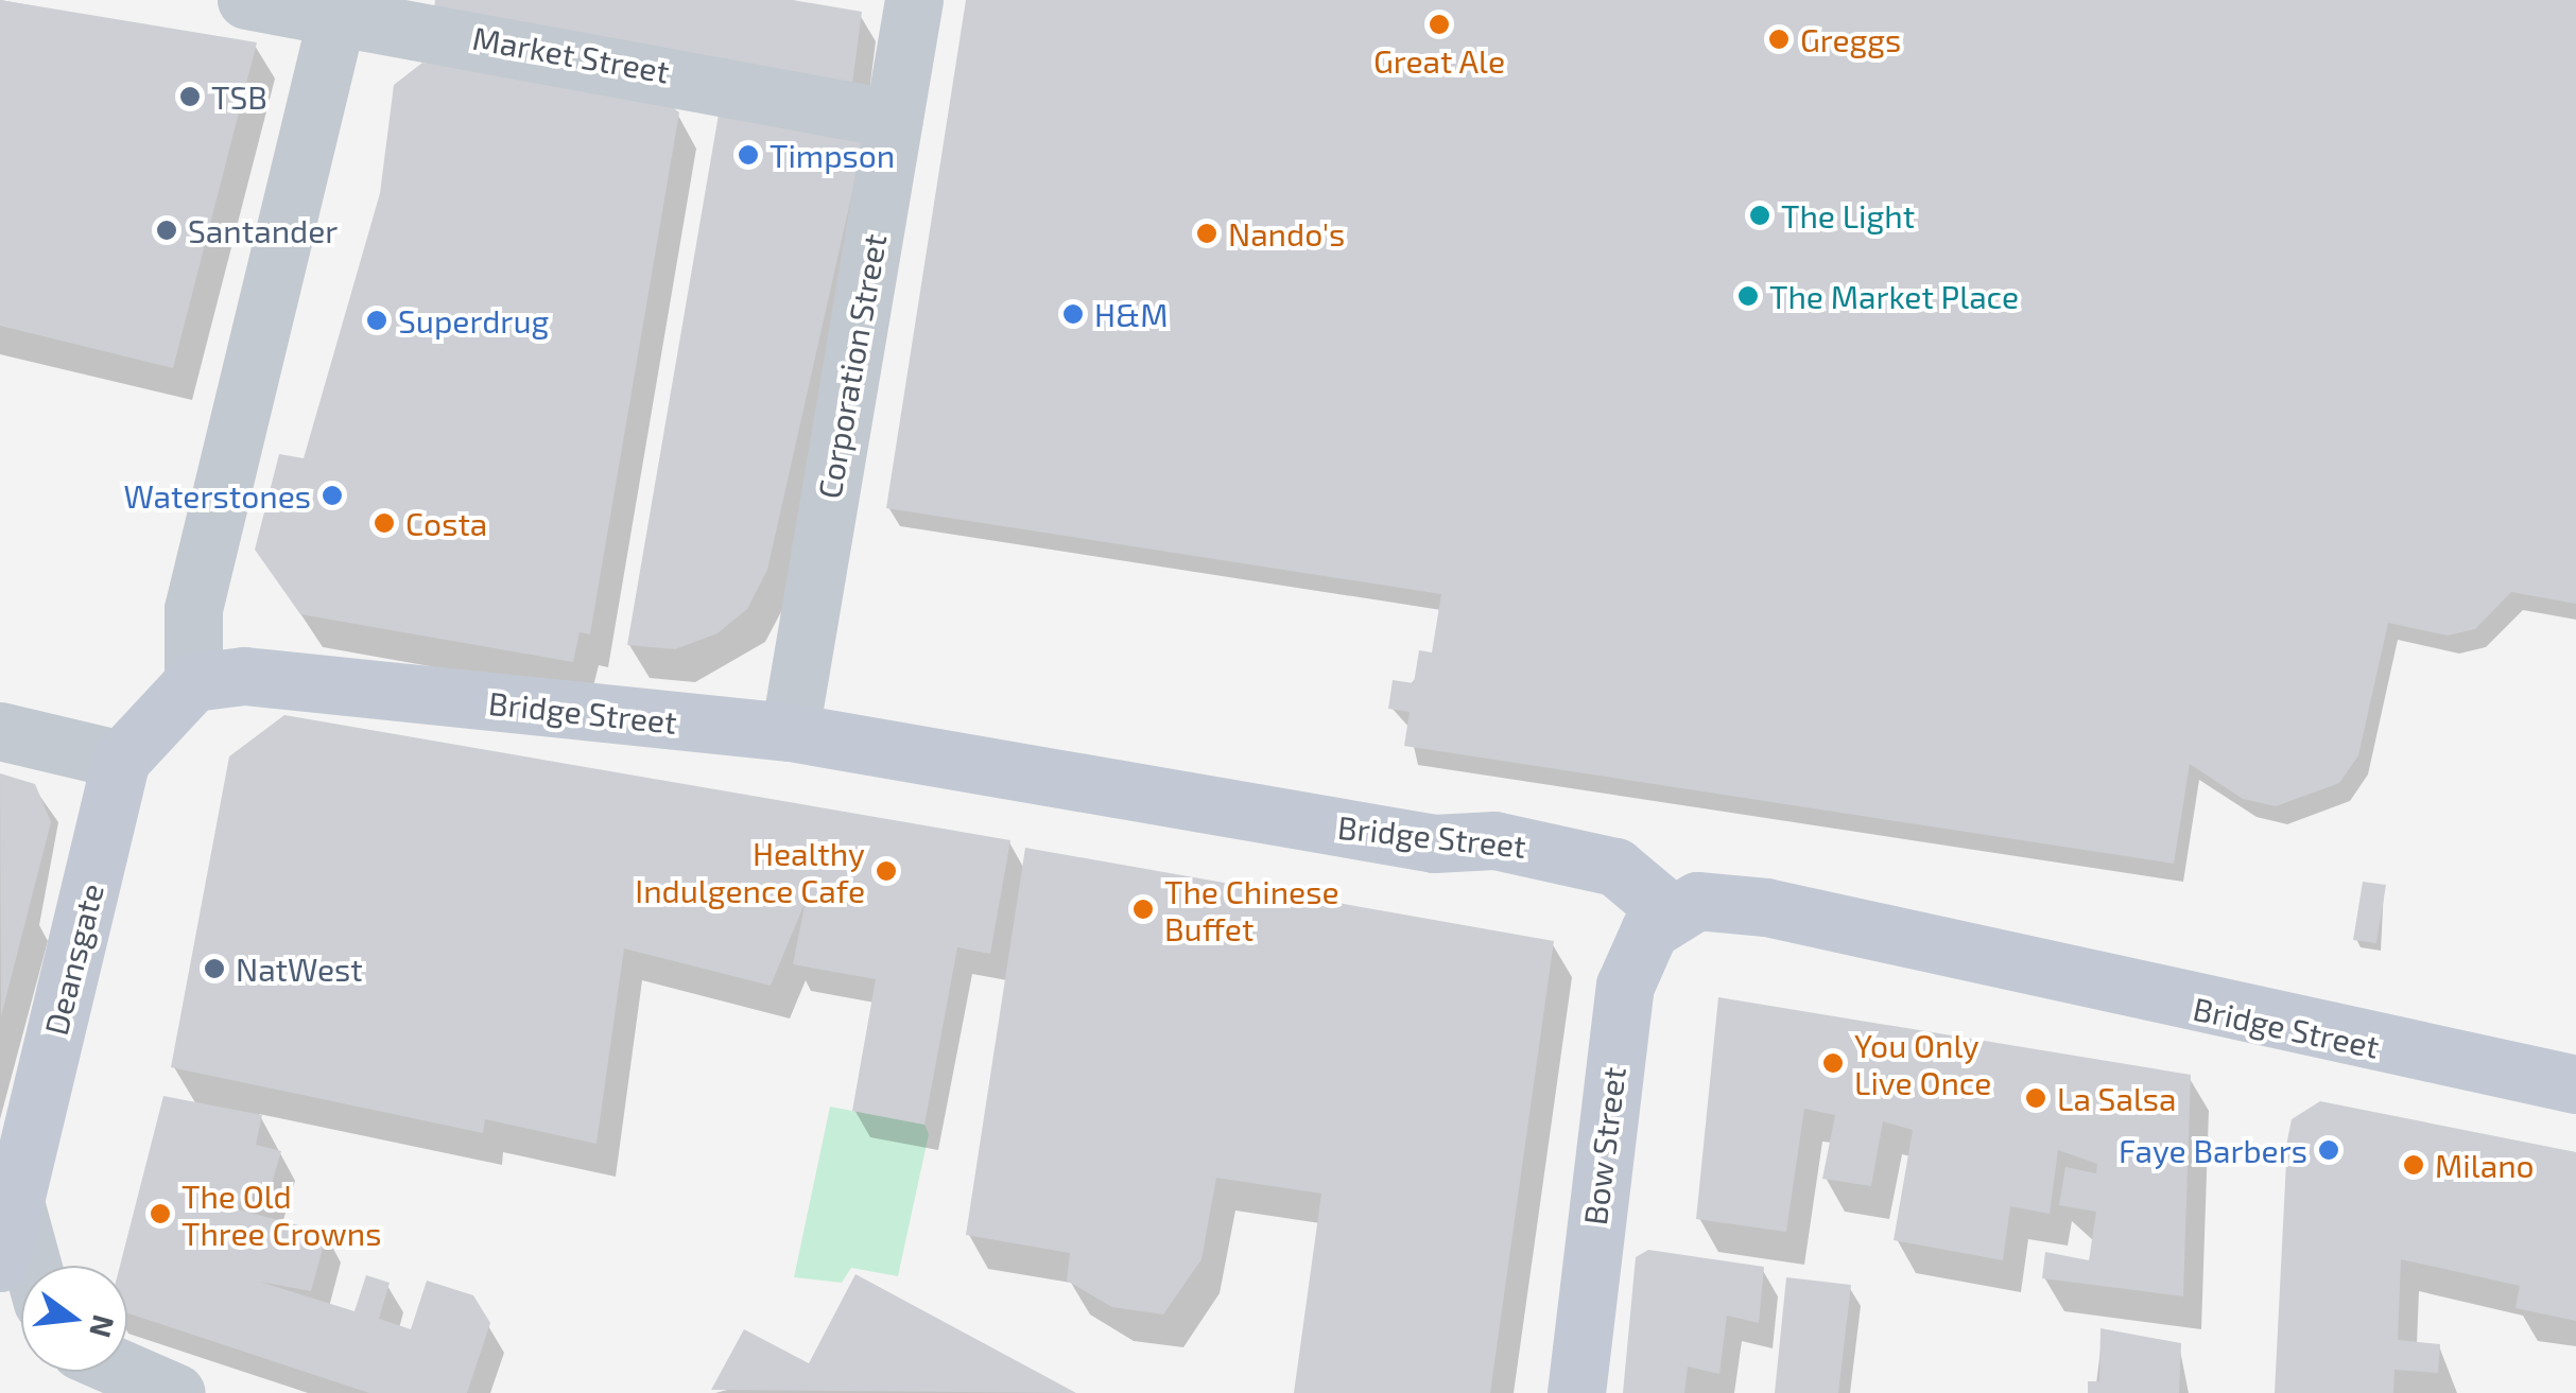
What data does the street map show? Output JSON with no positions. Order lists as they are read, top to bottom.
{
  "streets": {
    "street": [
      "Market Street",
      "Corporation Street",
      "Bridge Street",
      "Deansgate",
      "Bow Street"
    ]
  },
  "crossings": [
    ["Market Street", "Corporation Street"],
    ["Corporation Street", "Bridge Street"],
    ["Bridge Street", "Deansgate"],
    ["Bridge Street", "Bow Street"]
  ],
  "places": [
    "Great Ale",
    "Greggs",
    "TSB",
    "Timpson",
    "The Light",
    "Santander",
    "Nando's",
    "The Market Place",
    "H&M",
    "Superdrug",
    "Waterstones",
    "Costa",
    "Healthy Indulgence Cafe",
    "The Chinese Buffet",
    "NatWest",
    "You Only Live Once",
    "La Salsa",
    "Faye Barbers",
    "Milano",
    "The Old Three Crowns"
  ],
  "north": "right"
}
